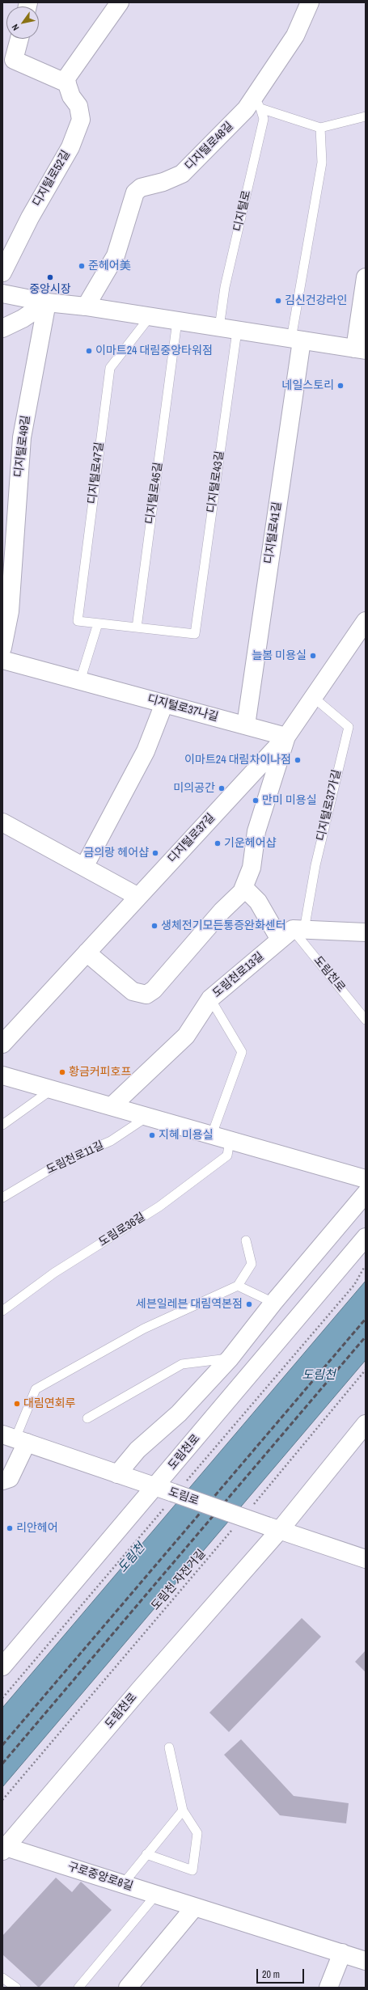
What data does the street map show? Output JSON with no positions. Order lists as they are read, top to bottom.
{
  "streets": {
    "street": [
      "디지털로48길",
      "디지털로52길",
      "디지털로49길",
      "디지털로41길",
      "디지털로37나길",
      "디지털로37길",
      "도림천로",
      "도림천로13길",
      "도림로",
      "구로중앙로8길"
    ],
    "lane": [
      "디지털로",
      "디지털로47길",
      "디지털로43길",
      "디지털로45길",
      "디지털로37가길",
      "도림천로11길",
      "도림로36길"
    ],
    "path": ["도림천 자전거길"]
  },
  "crossings": [
    ["디지털로48길", "디지털로"],
    ["디지털로43길", "디지털로45길"],
    ["디지털로41길", "디지털로37나길"],
    ["디지털로37나길", "디지털로37길"],
    ["디지털로37가길", "디지털로37길"],
    ["디지털로37가길", "도림천로"],
    ["디지털로37가길", "도림천로13길"],
    ["도림천로", "도림천로13길"],
    ["도림천로", "도림로"],
    ["도림천로", "구로중앙로8길"]
  ],
  "water": ["도림천"],
  "places": [
    "준헤어美",
    "중앙시장",
    "김신건강라인",
    "이마트24 대림중앙타워점",
    "네일스토리",
    "늘봄 미용실",
    "이마트24 대림차이나점",
    "미의공간",
    "만미 미용실",
    "기운헤어샵",
    "금의랑 헤어샵",
    "생체전기모든통증완화센터",
    "황금커피호프",
    "지혜 미용실",
    "세븐일레븐 대림역본점",
    "대림연회루",
    "리안헤어"
  ],
  "scale_bar": "20 m",
  "north": "bottom left"
}
